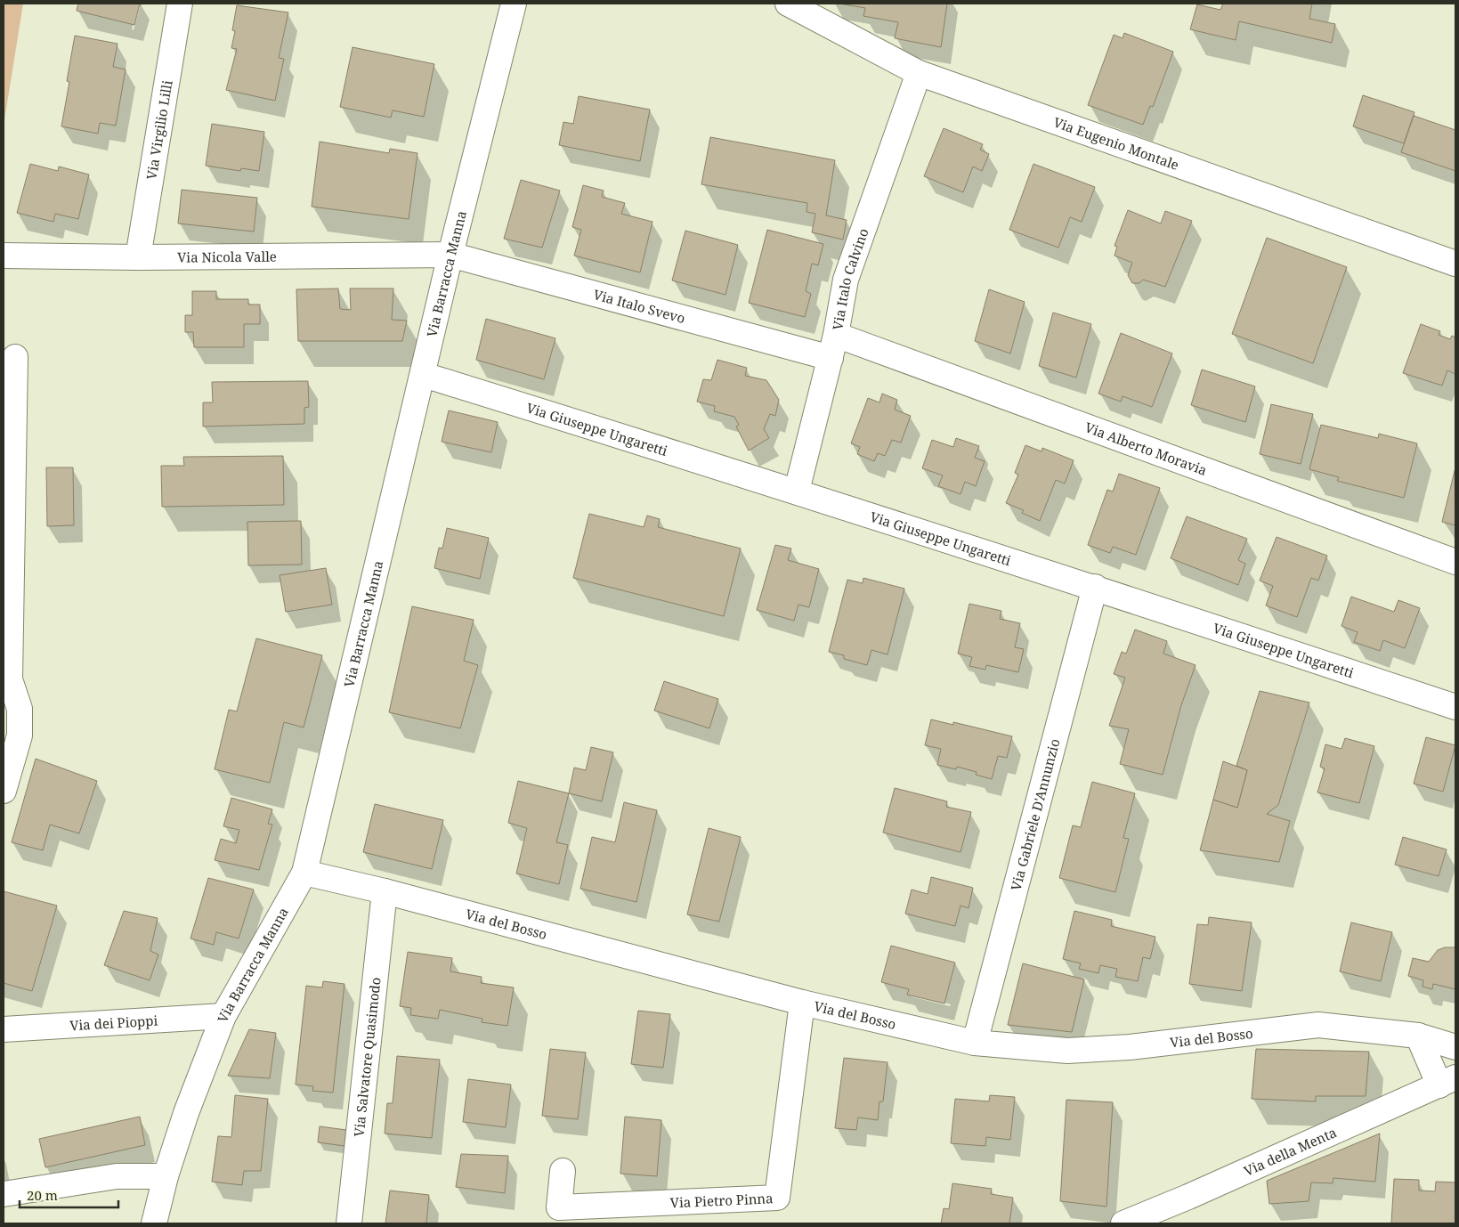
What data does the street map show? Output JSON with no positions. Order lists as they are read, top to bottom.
{
  "streets": {
    "street": [
      "Via Virgilio Lilli",
      "Via Eugenio Montale",
      "Via Nicola Valle",
      "Via Barracca Manna",
      "Via Italo Calvino",
      "Via Italo Svevo",
      "Via Giuseppe Ungaretti",
      "Via Alberto Moravia",
      "Via Gabriele D'Annunzio",
      "Via del Bosso",
      "Via dei Pioppi",
      "Via Salvatore Quasimodo",
      "Via della Menta",
      "Via Pietro Pinna"
    ]
  },
  "crossings": [
    ["Via Virgilio Lilli", "Via Nicola Valle"],
    ["Via Eugenio Montale", "Via Italo Calvino"],
    ["Via Nicola Valle", "Via Barracca Manna"],
    ["Via Nicola Valle", "Via Italo Svevo"],
    ["Via Barracca Manna", "Via Italo Svevo"],
    ["Via Barracca Manna", "Via Giuseppe Ungaretti"],
    ["Via Barracca Manna", "Via del Bosso"],
    ["Via Barracca Manna", "Via dei Pioppi"],
    ["Via Italo Calvino", "Via Italo Svevo"],
    ["Via Italo Calvino", "Via Giuseppe Ungaretti"],
    ["Via Italo Calvino", "Via Alberto Moravia"],
    ["Via Giuseppe Ungaretti", "Via Gabriele D'Annunzio"],
    ["Via Gabriele D'Annunzio", "Via del Bosso"],
    ["Via del Bosso", "Via Salvatore Quasimodo"],
    ["Via del Bosso", "Via Pietro Pinna"]
  ],
  "scale_bar": "20 m"
}
